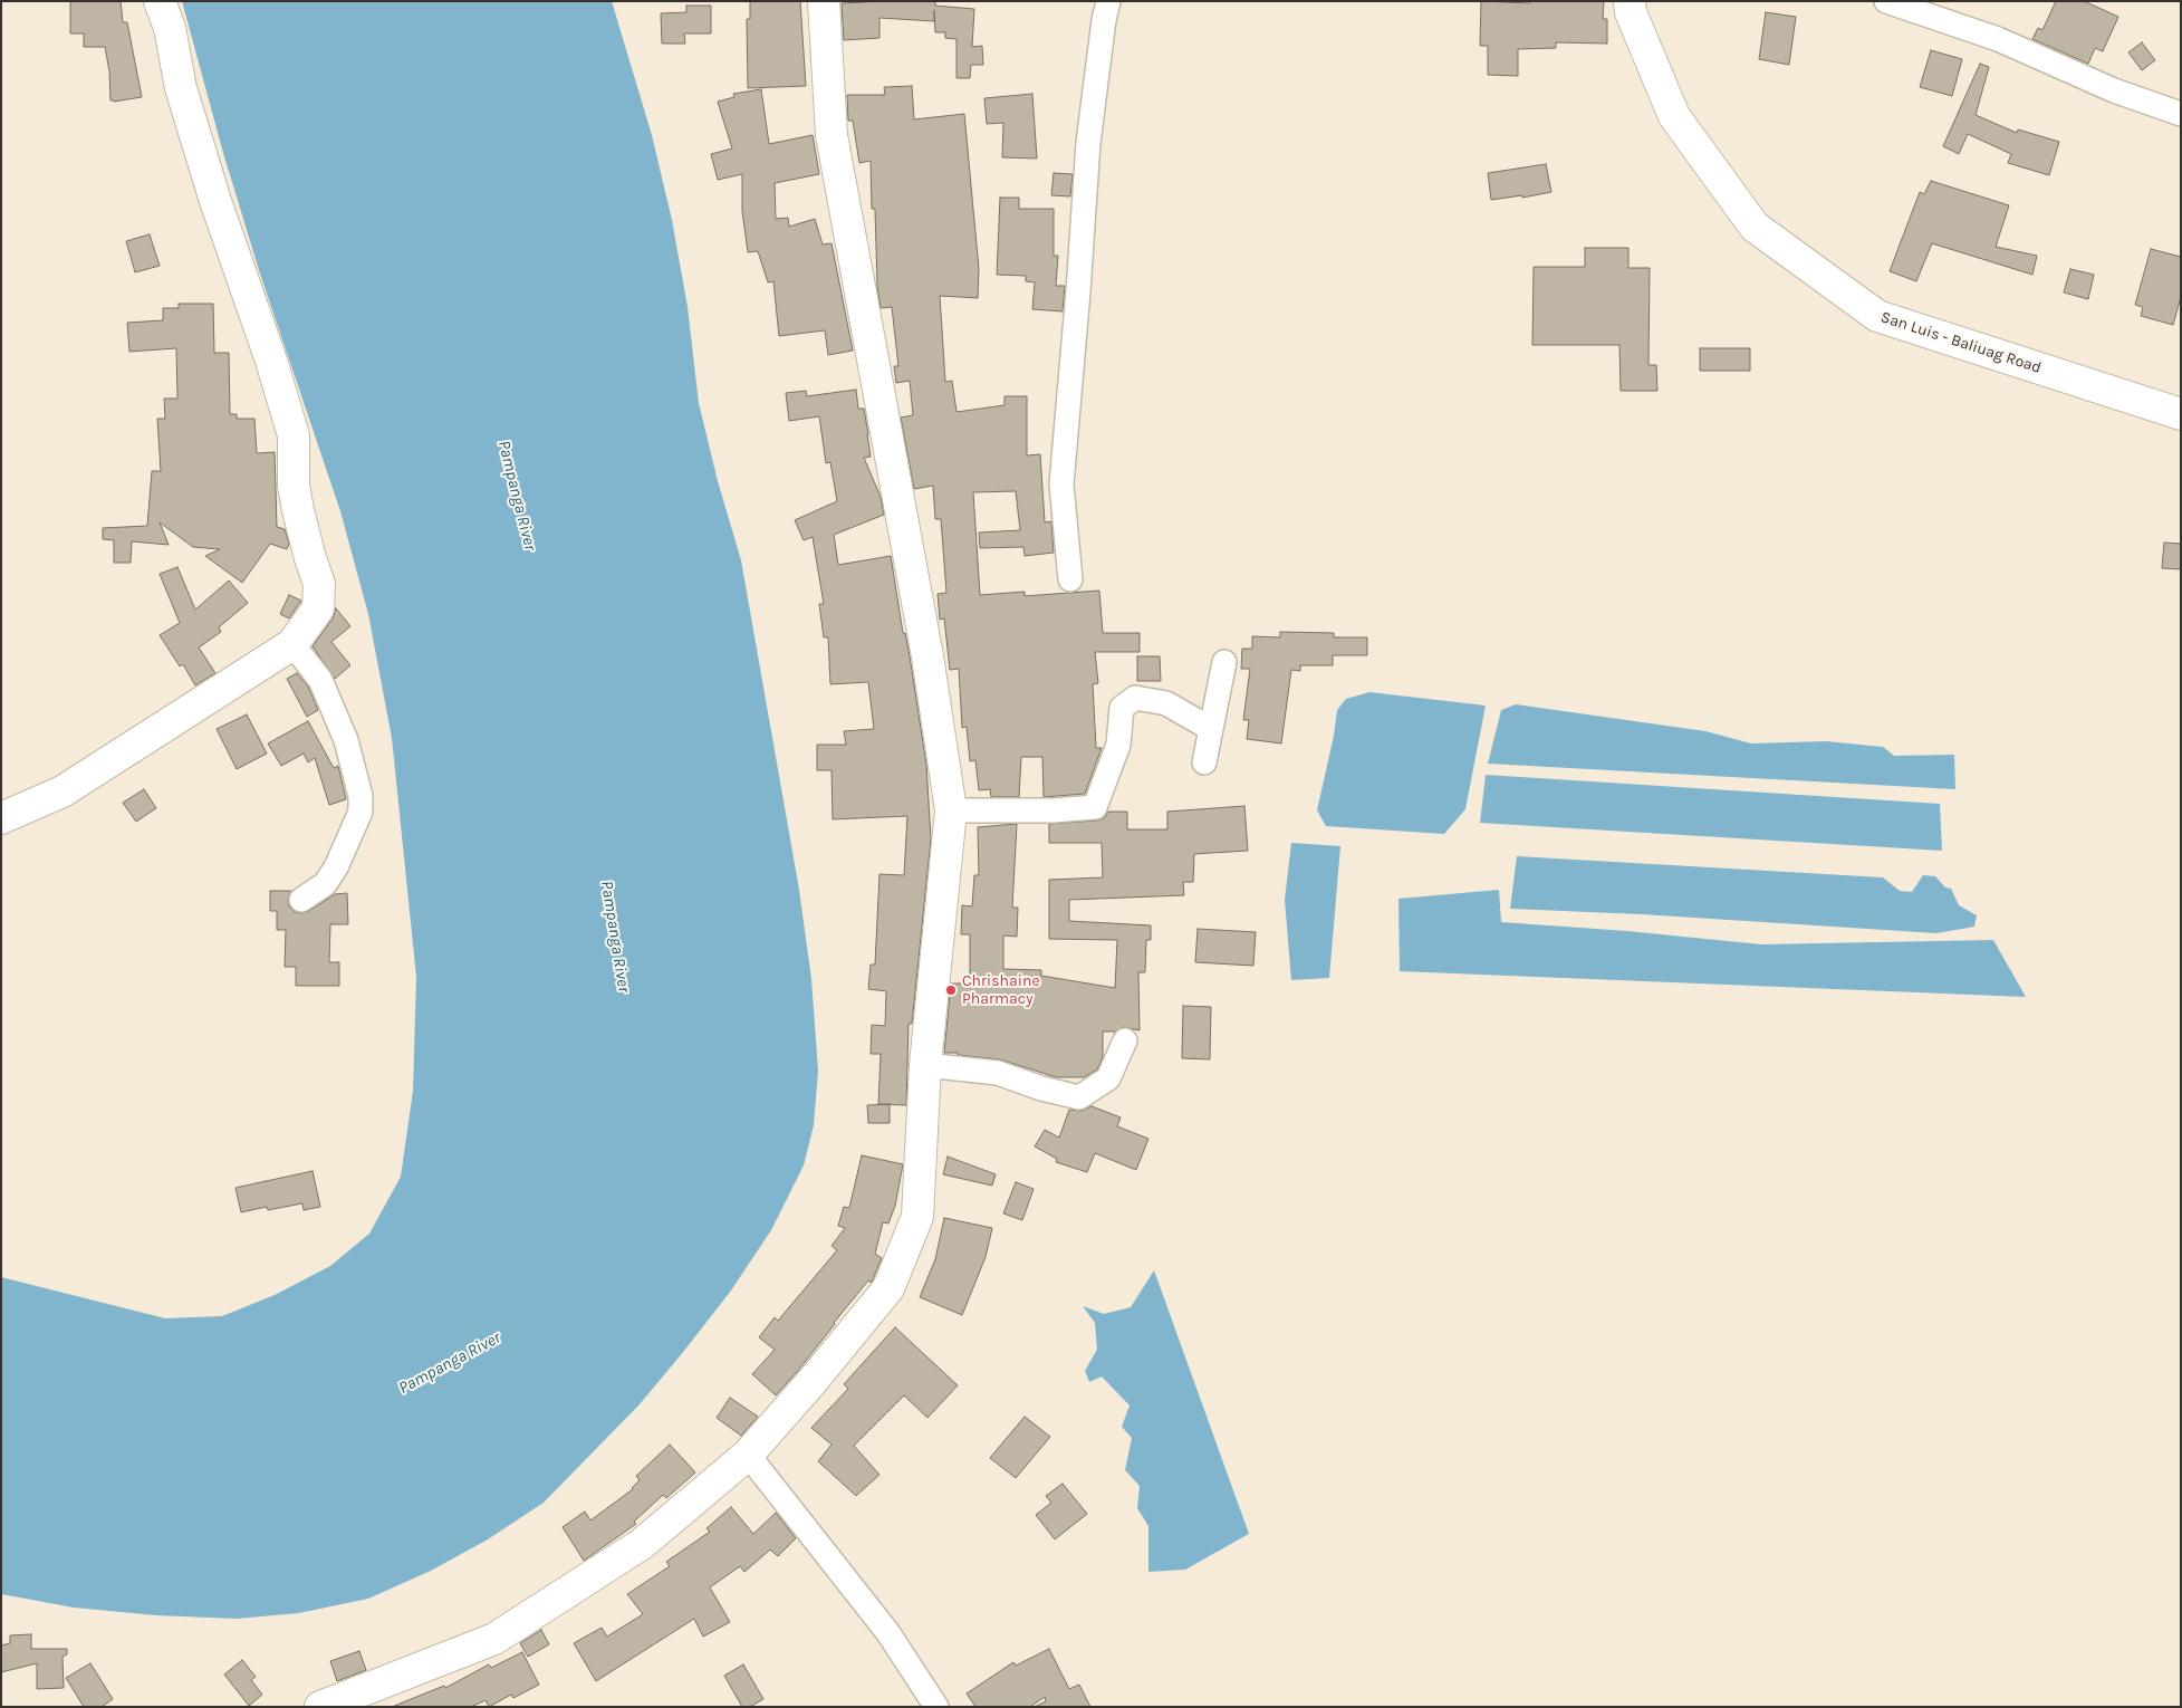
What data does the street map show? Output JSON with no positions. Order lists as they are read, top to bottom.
{
  "streets": {
    "main road": ["San Luis - Baliuag Road"]
  },
  "water": ["Pampanga River"],
  "places": ["Chrishaine Pharmacy"]
}
